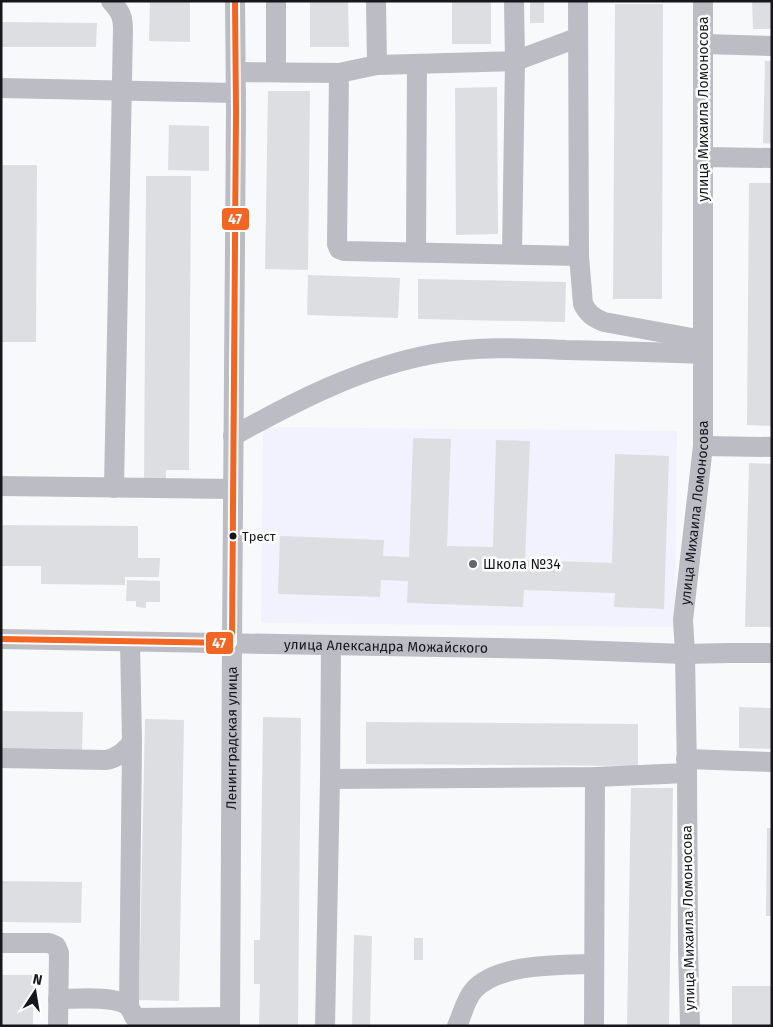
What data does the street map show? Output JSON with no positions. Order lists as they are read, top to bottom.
{
  "streets": {
    "street": ["улица Михаила Ломоносова", "улица Александра Можайского", "Ленинградская улица"]
  },
  "crossings": [
    ["улица Михаила Ломоносова", "улица Александра Можайского"],
    ["улица Александра Можайского", "Ленинградская улица"]
  ],
  "places": ["Трест", "Школа №34"],
  "lines": ["transit line 47"],
  "north": "top"
}
